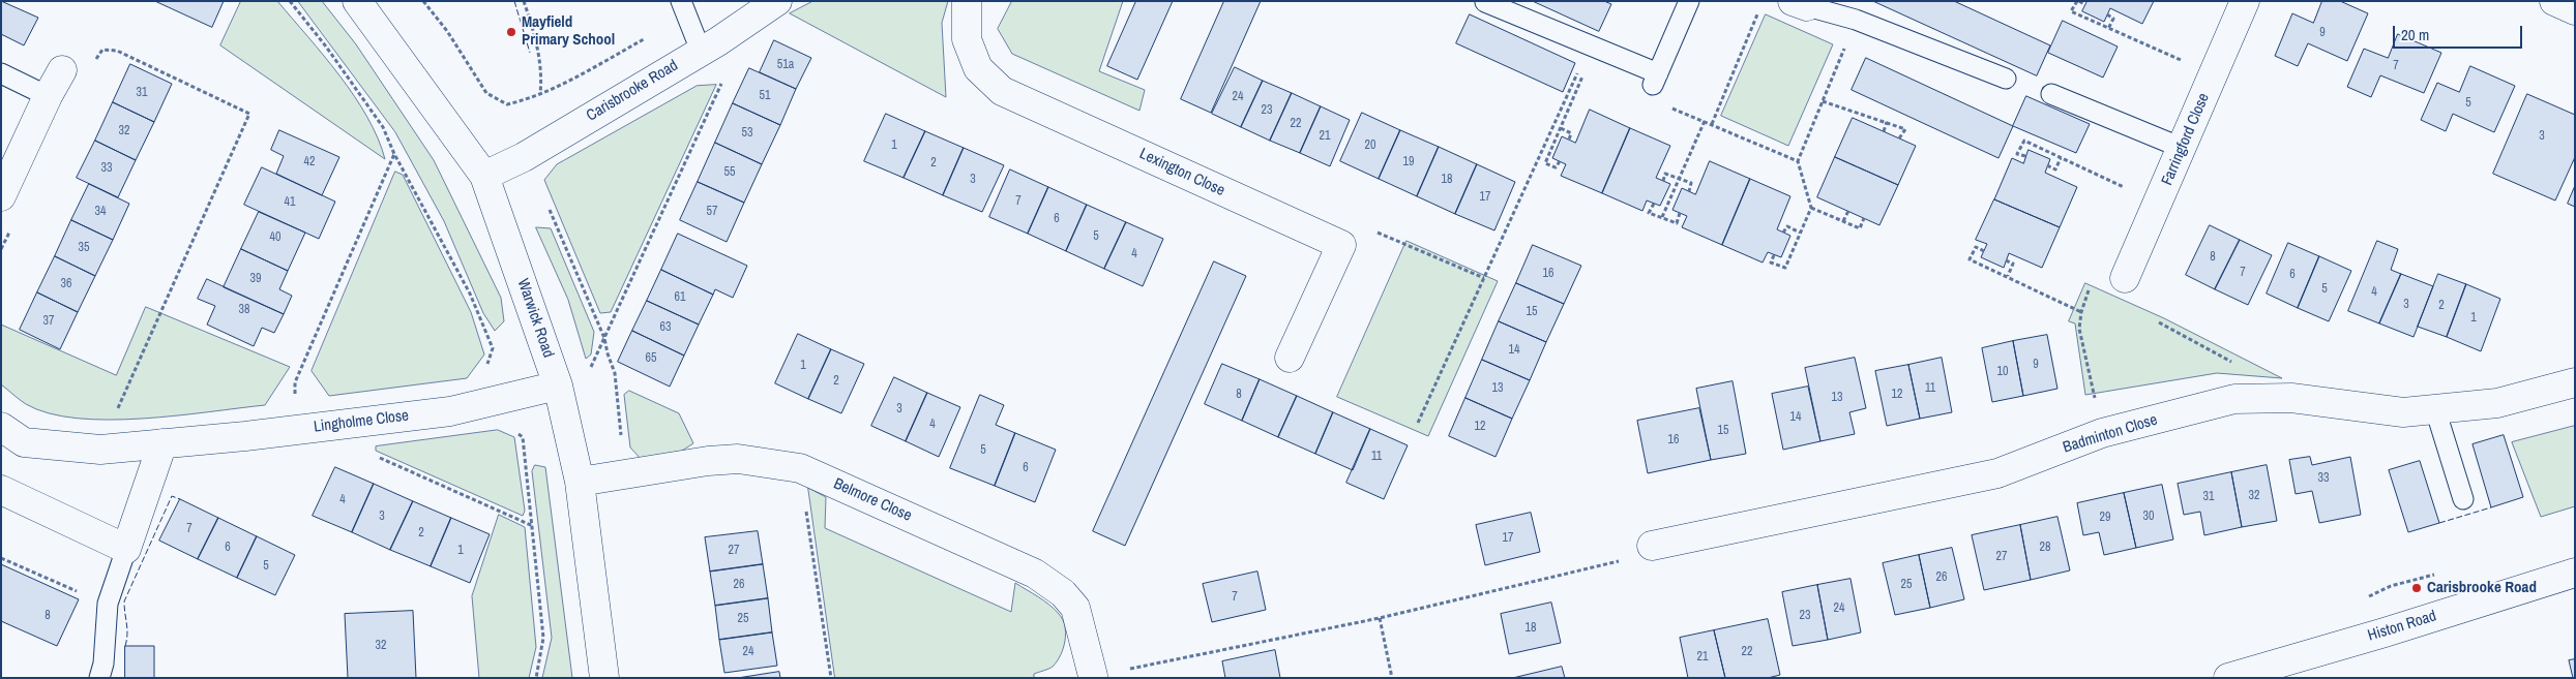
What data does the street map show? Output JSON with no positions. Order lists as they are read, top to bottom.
{
  "streets": {
    "street": [
      "Carisbrooke Road",
      "Farringford Close",
      "Lexington Close",
      "Warwick Road",
      "Lingholme Close",
      "Badminton Close",
      "Belmore Close",
      "Histon Road"
    ]
  },
  "crossings": [
    ["Carisbrooke Road", "Warwick Road"],
    ["Warwick Road", "Lingholme Close"],
    ["Warwick Road", "Belmore Close"]
  ],
  "places": ["Mayfield Primary School", "Carisbrooke Road"],
  "house_numbers": [
    "9",
    "51a",
    "7",
    "31",
    "51",
    "24",
    "5",
    "23",
    "22",
    "32",
    "53",
    "21",
    "3",
    "1",
    "20",
    "42",
    "19",
    "2",
    "33",
    "55",
    "3",
    "18",
    "17",
    "7",
    "41",
    "34",
    "57",
    "6",
    "5",
    "40",
    "35",
    "4",
    "8",
    "7",
    "16",
    "6",
    "39",
    "36",
    "5",
    "4",
    "61",
    "3",
    "2",
    "38",
    "15",
    "1",
    "37",
    "63",
    "14",
    "65",
    "9",
    "1",
    "10",
    "2",
    "13",
    "11",
    "8",
    "12",
    "13",
    "3",
    "14",
    "4",
    "12",
    "15",
    "16",
    "5",
    "11",
    "6",
    "33",
    "32",
    "31",
    "4",
    "3",
    "30",
    "29",
    "7",
    "2",
    "17",
    "6",
    "28",
    "1",
    "27",
    "27",
    "5",
    "26",
    "26",
    "25",
    "7",
    "24",
    "8",
    "23",
    "25",
    "18",
    "32",
    "24",
    "22",
    "21"
  ],
  "scale_bar": "20 m"
}
